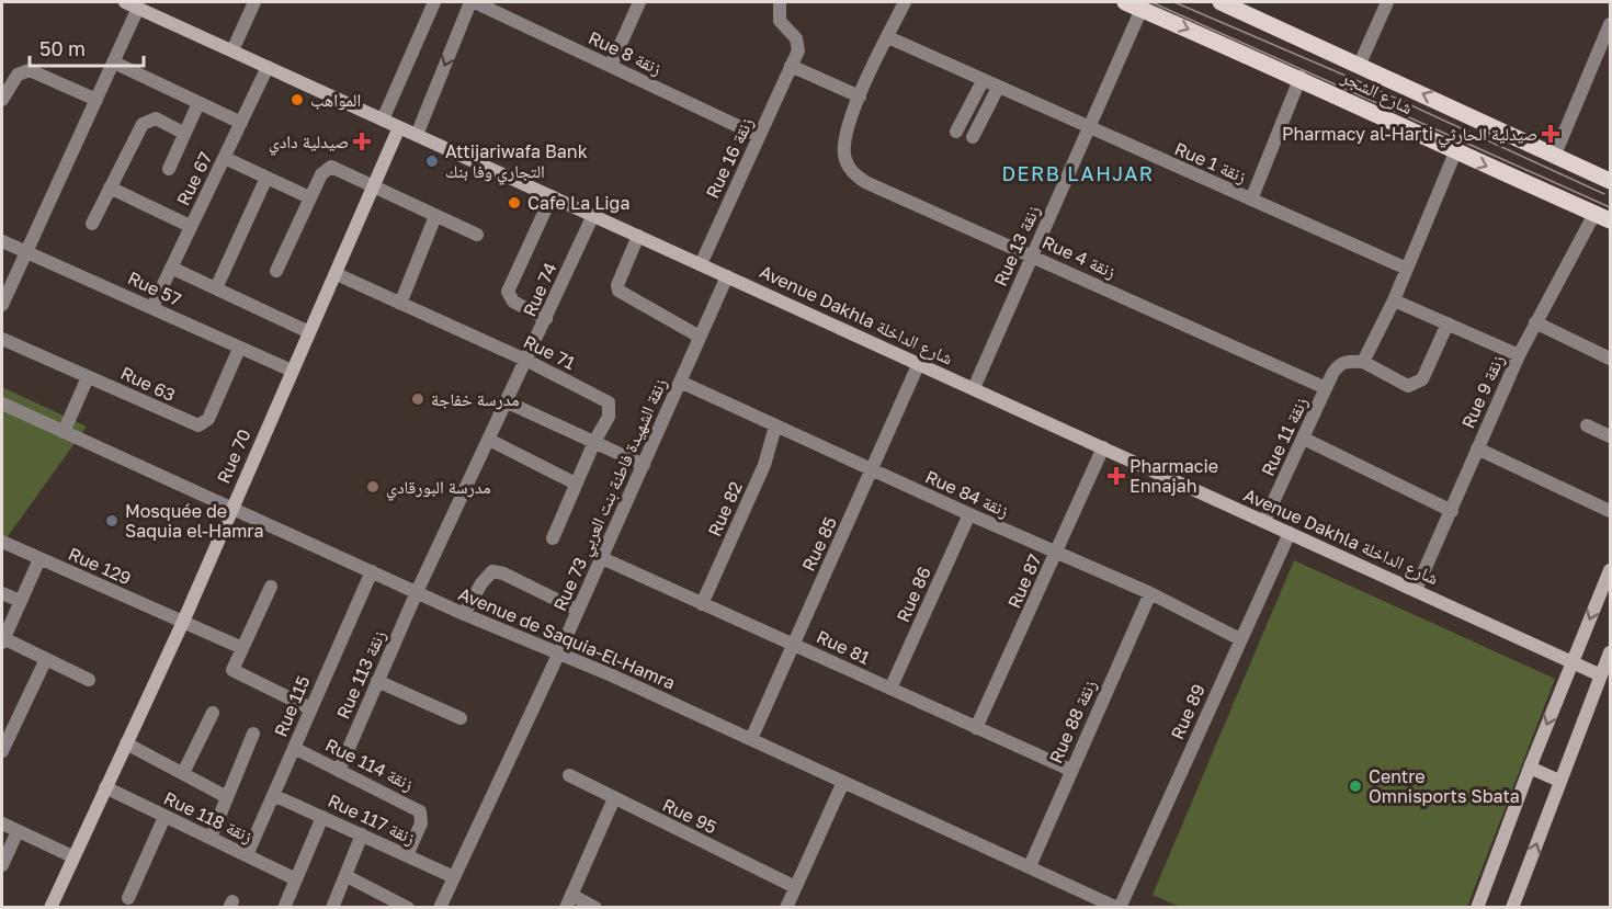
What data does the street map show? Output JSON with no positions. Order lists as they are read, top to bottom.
{
  "streets": {
    "main road": ["شارع الشجر"],
    "street": [
      "Rue 8 زنقة",
      "Rue 16 زنقة",
      "Rue 1 زنقة",
      "Rue 67",
      "Rue 13 زنقة",
      "Rue 4 زنقة",
      "Rue 57",
      "Rue 74",
      "Avenue Dakhla شارع الداخلة",
      "Rue 71",
      "Rue 63",
      "Rue 9 زنقة",
      "Rue 11 زنقة",
      "Rue 70",
      "Rue 84 زنقة",
      "Rue 73 زنقة الشهيدة فاطنة بنت العربي",
      "Rue 82",
      "Rue 85",
      "Rue 129",
      "Rue 87",
      "Rue 86",
      "Avenue de Saquia-El-Hamra",
      "Rue 81",
      "Rue 113 زنقة",
      "Rue 115",
      "Rue 89",
      "Rue 88 زنقة",
      "Rue 114 زنقة",
      "Rue 95",
      "Rue 118 زنقة",
      "Rue 117 زنقة"
    ]
  },
  "crossings": [
    ["Rue 8 زنقة", "Rue 16 زنقة"],
    ["شارع الشجر", "Rue 13 زنقة"],
    ["شارع الشجر", "Rue 9 زنقة"],
    ["Rue 16 زنقة", "Avenue Dakhla شارع الداخلة"],
    ["Rue 1 زنقة", "Rue 13 زنقة"],
    ["Rue 67", "Rue 57"],
    ["Rue 67", "Avenue Dakhla شارع الداخلة"],
    ["Rue 13 زنقة", "Rue 4 زنقة"],
    ["Rue 13 زنقة", "Avenue Dakhla شارع الداخلة"],
    ["Rue 4 زنقة", "Rue 11 زنقة"],
    ["Rue 57", "Rue 63"],
    ["Rue 57", "Rue 70"],
    ["Rue 74", "Avenue Dakhla شارع الداخلة"],
    ["Rue 74", "Rue 71"],
    ["Rue 74", "Avenue de Saquia-El-Hamra"],
    ["Rue 74", "Rue 113 زنقة"],
    ["Avenue Dakhla شارع الداخلة", "Rue 9 زنقة"],
    ["Avenue Dakhla شارع الداخلة", "Rue 11 زنقة"],
    ["Avenue Dakhla شارع الداخلة", "Rue 70"],
    ["Avenue Dakhla شارع الداخلة", "Rue 73 زنقة الشهيدة فاطنة بنت العربي"],
    ["Avenue Dakhla شارع الداخلة", "Rue 85"],
    ["Avenue Dakhla شارع الداخلة", "Rue 87"],
    ["Avenue Dakhla شارع الداخلة", "Rue 89"],
    ["Rue 71", "Rue 70"],
    ["Rue 70", "Rue 129"],
    ["Rue 70", "Avenue de Saquia-El-Hamra"],
    ["Rue 70", "Rue 118 زنقة"],
    ["Rue 84 زنقة", "Rue 73 زنقة الشهيدة فاطنة بنت العربي"],
    ["Rue 84 زنقة", "Rue 82"],
    ["Rue 84 زنقة", "Rue 85"],
    ["Rue 84 زنقة", "Rue 87"],
    ["Rue 84 زنقة", "Rue 86"],
    ["Rue 84 زنقة", "Rue 89"],
    ["Rue 84 زنقة", "Rue 88 زنقة"],
    ["Rue 73 زنقة الشهيدة فاطنة بنت العربي", "Avenue de Saquia-El-Hamra"],
    ["Rue 73 زنقة الشهيدة فاطنة بنت العربي", "Rue 81"],
    ["Rue 73 زنقة الشهيدة فاطنة بنت العربي", "Rue 117 زنقة"],
    ["Rue 82", "Rue 81"],
    ["Rue 85", "Avenue de Saquia-El-Hamra"],
    ["Rue 85", "Rue 81"],
    ["Rue 87", "Rue 81"],
    ["Rue 86", "Rue 81"],
    ["Avenue de Saquia-El-Hamra", "Rue 113 زنقة"],
    ["Avenue de Saquia-El-Hamra", "Rue 115"],
    ["Avenue de Saquia-El-Hamra", "Rue 89"],
    ["Avenue de Saquia-El-Hamra", "Rue 88 زنقة"],
    ["Rue 81", "Rue 88 زنقة"],
    ["Rue 113 زنقة", "Rue 114 زنقة"],
    ["Rue 115", "Rue 114 زنقة"],
    ["Rue 115", "Rue 118 زنقة"],
    ["Rue 115", "Rue 117 زنقة"],
    ["Rue 114 زنقة", "Rue 117 زنقة"]
  ],
  "districts": ["DERB LAHJAR"],
  "places": {
    "other": [
      "المواهب",
      "Attijariwafa Bank التجاري وفا بنك",
      "Cafe La Liga",
      "مدرسة خفاجة",
      "مدرسة البورقادي",
      "Mosquée de Saquia el-Hamra",
      "Centre Omnisports Sbata"
    ],
    "health": ["Pharmacy al-Harti صيدلية الحارثي", "صيدلية دادي", "Pharmacie Ennajah"]
  },
  "scale_bar": "50 m"
}
